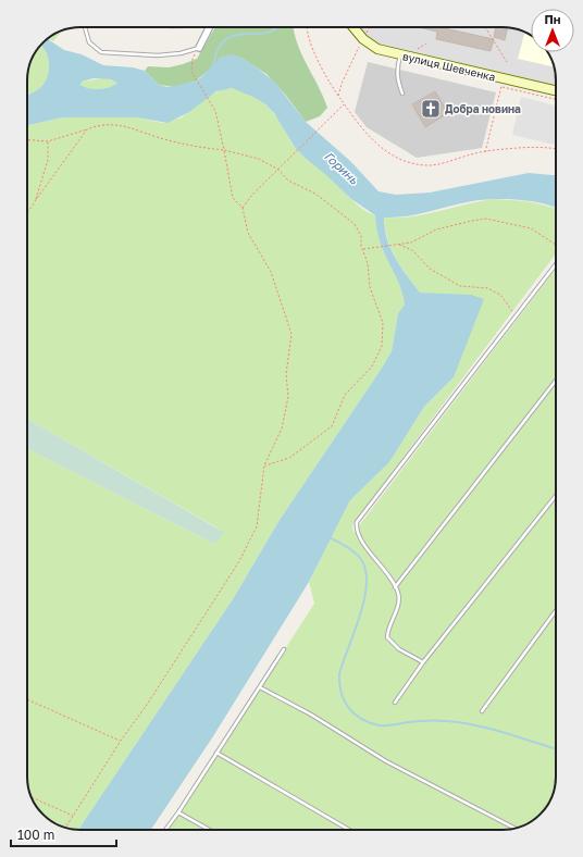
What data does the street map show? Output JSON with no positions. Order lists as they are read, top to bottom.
{
  "streets": {
    "street": ["вулиця Шевченка"]
  },
  "water": ["Горинь"],
  "places": {
    "church": ["Добра новина"]
  },
  "scale_bar": "100 m",
  "north": "top"
}
